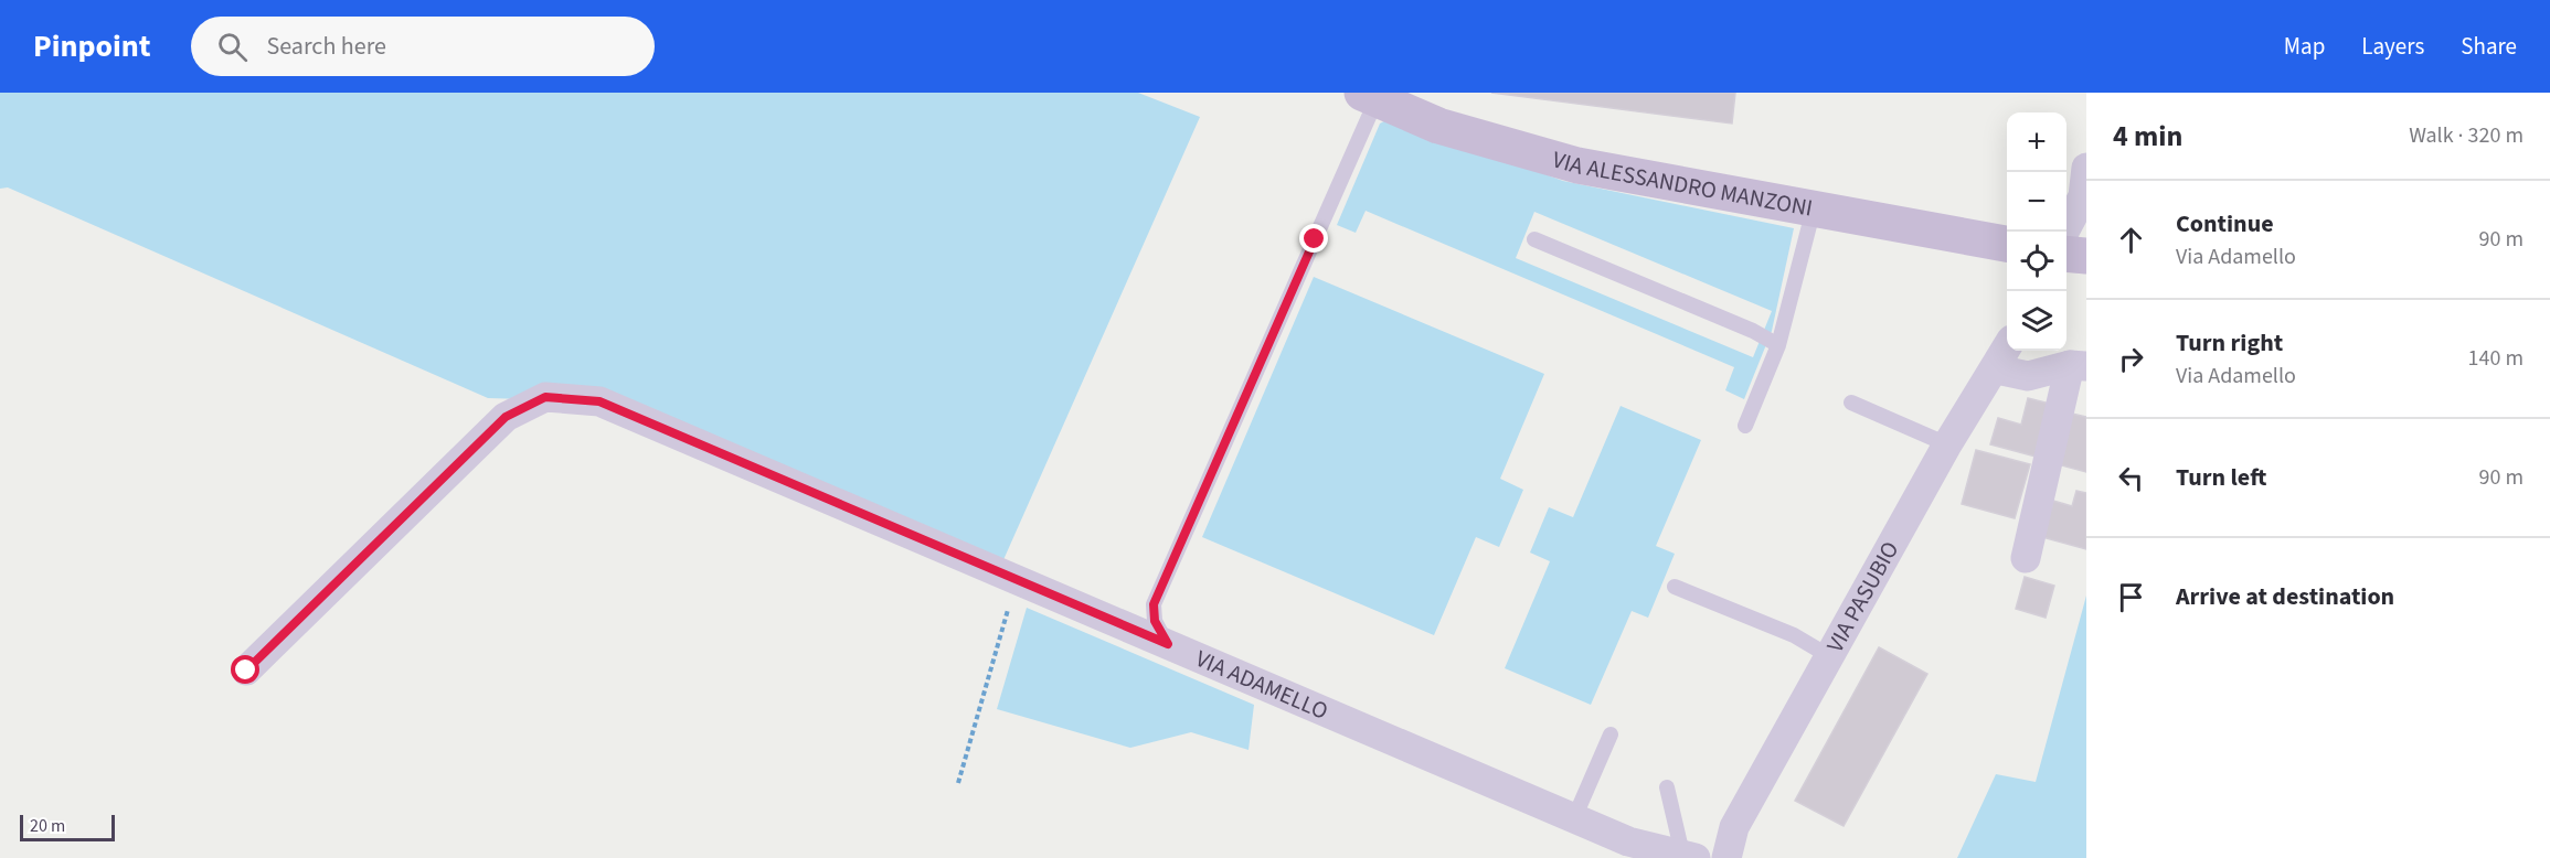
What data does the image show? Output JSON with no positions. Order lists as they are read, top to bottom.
{
  "streets": {
    "street": ["VIA ALESSANDRO MANZONI", "VIA PASUBIO", "VIA ADAMELLO"]
  },
  "scale_bar": "20 m",
  "page": {
    "header": "Pinpoint",
    "search": "Search here",
    "nav": ["Map", "Layers", "Share"],
    "heading": ["4 min", "Walk · 320 m"],
    "map_buttons": ["+", "−"],
    "list": [
      ["Continue", "Via Adamello", "90 m"],
      ["Turn right", "Via Adamello", "140 m"],
      ["Turn left", "90 m"],
      "Arrive at destination"
    ],
    "scale": "20 m"
  }
}
